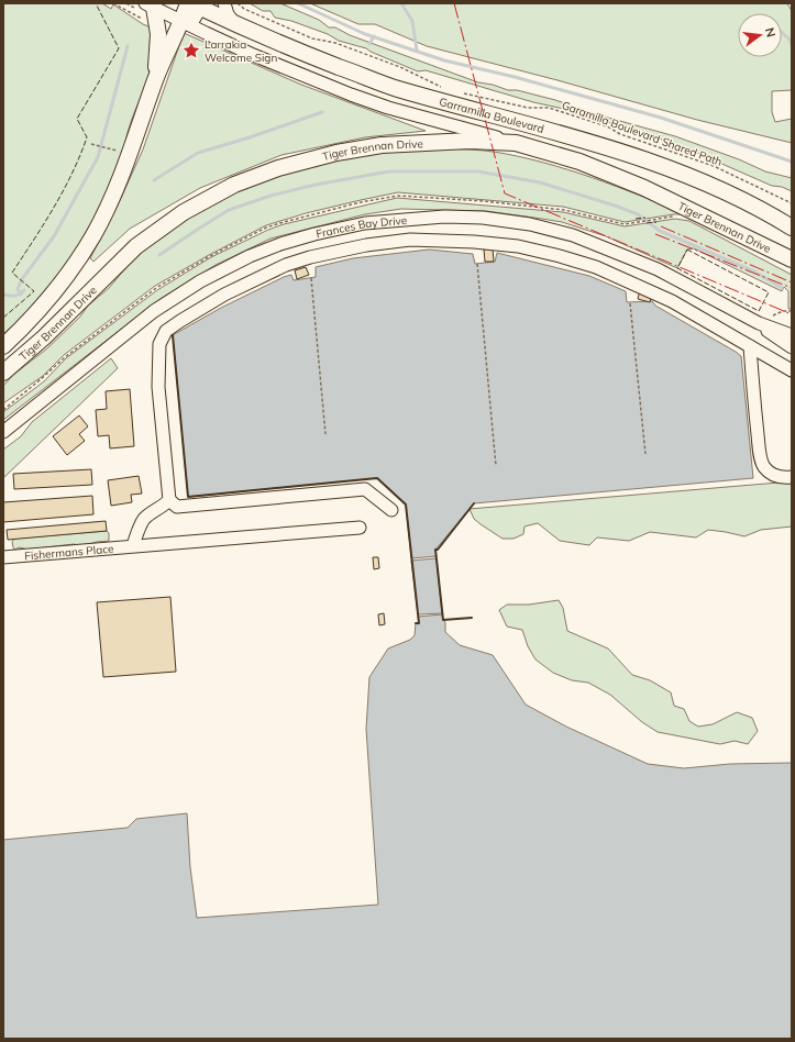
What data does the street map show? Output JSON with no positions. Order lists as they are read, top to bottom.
{
  "streets": {
    "main road": ["Garramilla Boulevard", "Tiger Brennan Drive"],
    "street": ["Frances Bay Drive", "Fishermans Place"],
    "path": ["Garamilla Boulevard Shared Path"]
  },
  "crossings": [
    ["Garramilla Boulevard", "Tiger Brennan Drive"]
  ],
  "places": {
    "place": ["Larrakia Welcome Sign"]
  },
  "north": "right"
}
